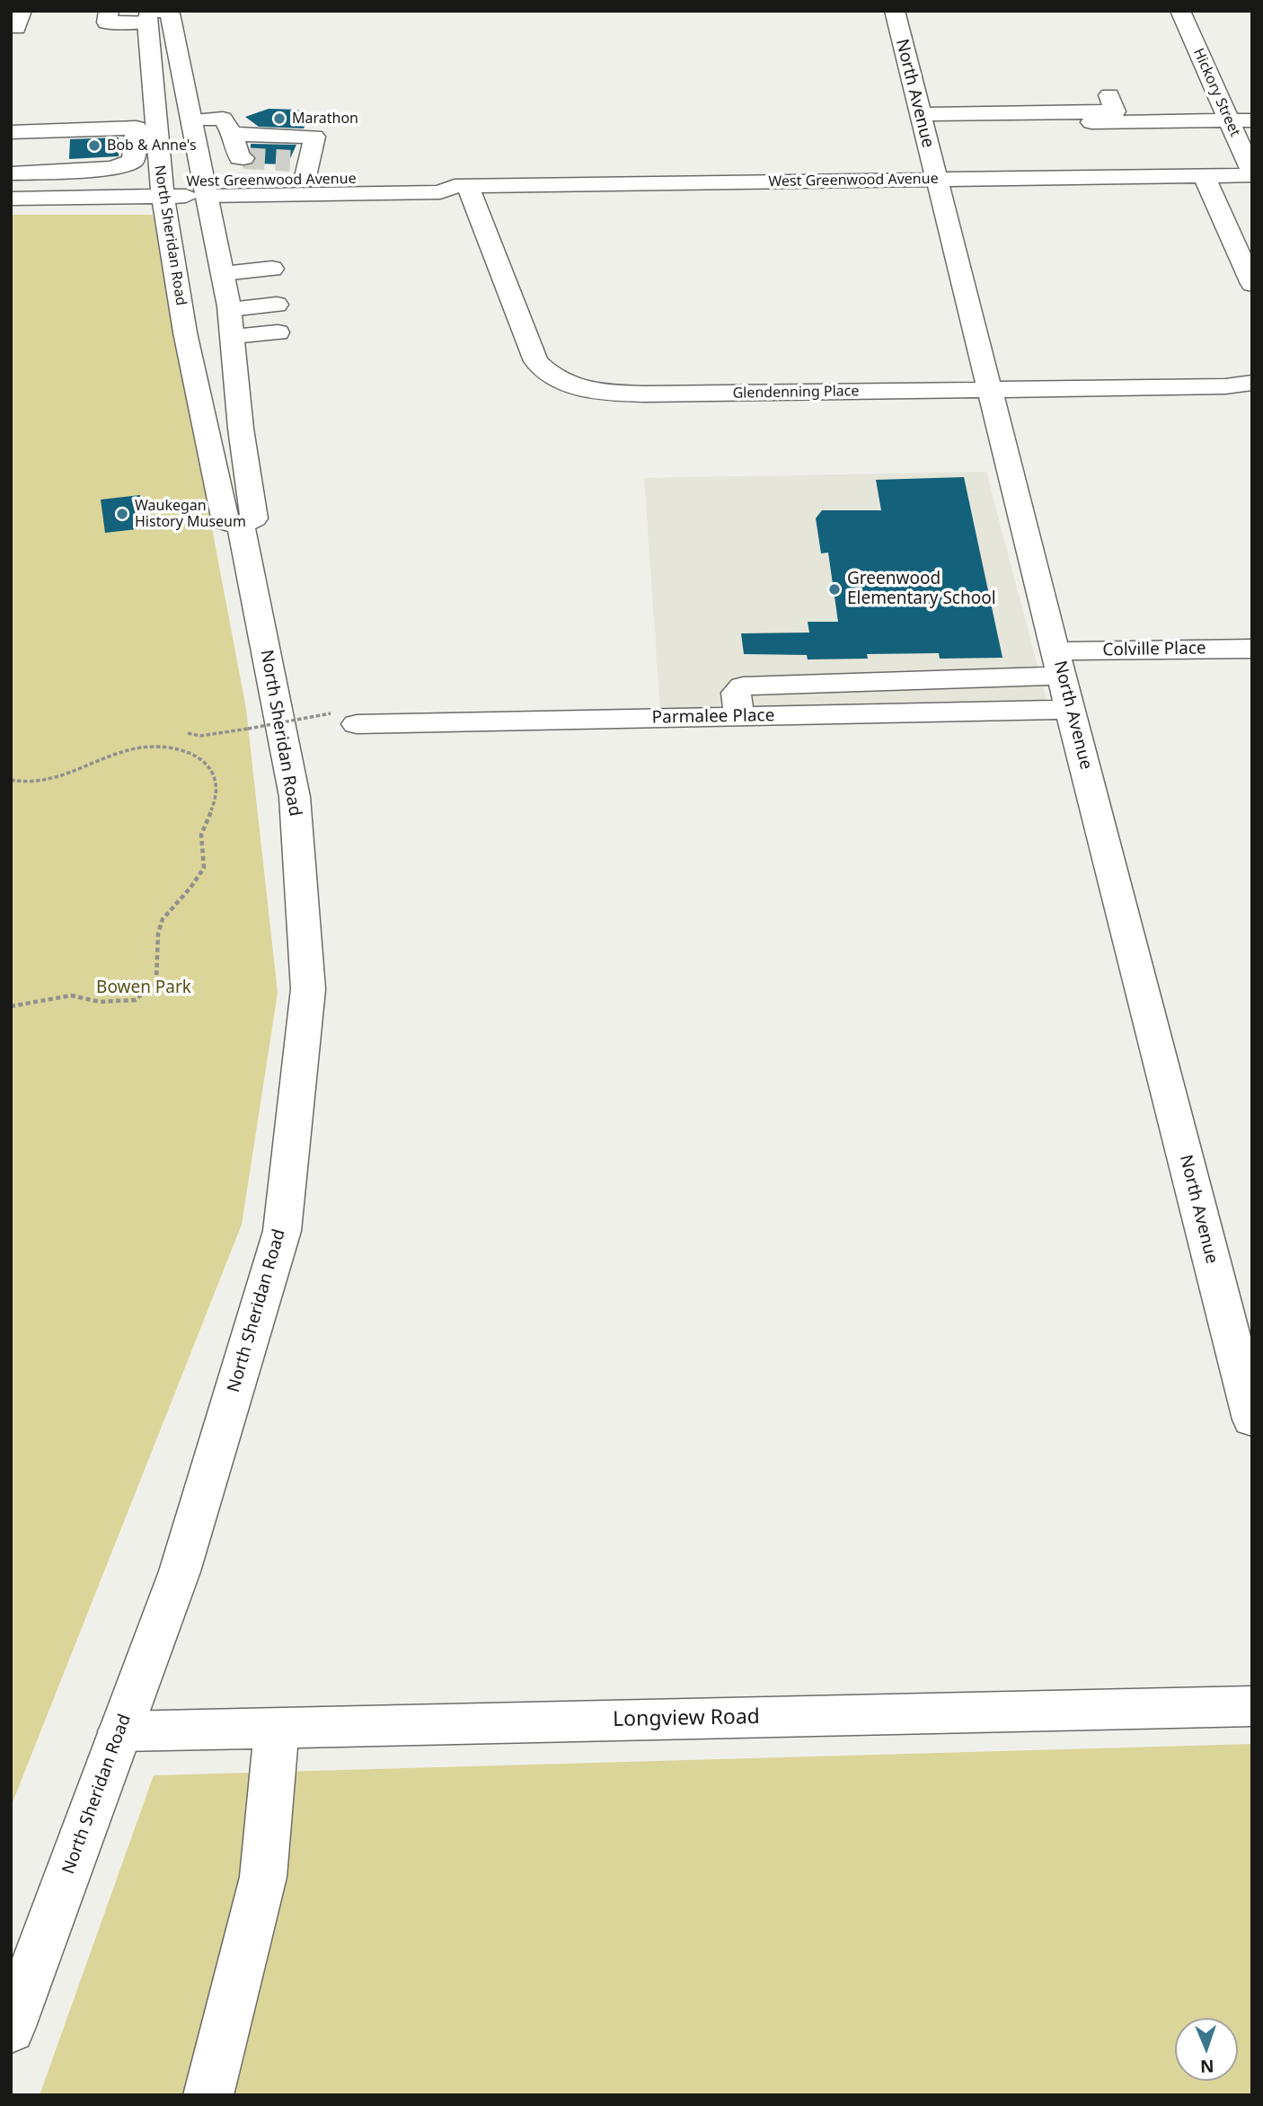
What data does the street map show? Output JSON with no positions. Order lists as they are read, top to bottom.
{
  "streets": {
    "street": [
      "Hickory Street",
      "North Avenue",
      "West Greenwood Avenue",
      "North Sheridan Road",
      "Glendenning Place",
      "Colville Place",
      "Parmalee Place",
      "Longview Road"
    ]
  },
  "crossings": [
    ["Hickory Street", "West Greenwood Avenue"],
    ["North Avenue", "West Greenwood Avenue"],
    ["North Avenue", "Glendenning Place"],
    ["North Avenue", "Colville Place"],
    ["North Avenue", "Parmalee Place"],
    ["West Greenwood Avenue", "North Sheridan Road"],
    ["West Greenwood Avenue", "Glendenning Place"],
    ["North Sheridan Road", "Longview Road"],
    ["Colville Place", "Parmalee Place"]
  ],
  "parks": ["Bowen Park"],
  "places": [
    "Marathon",
    "Bob & Anne's",
    "Waukegan History Museum",
    "Greenwood Elementary School"
  ],
  "north": "bottom"
}
